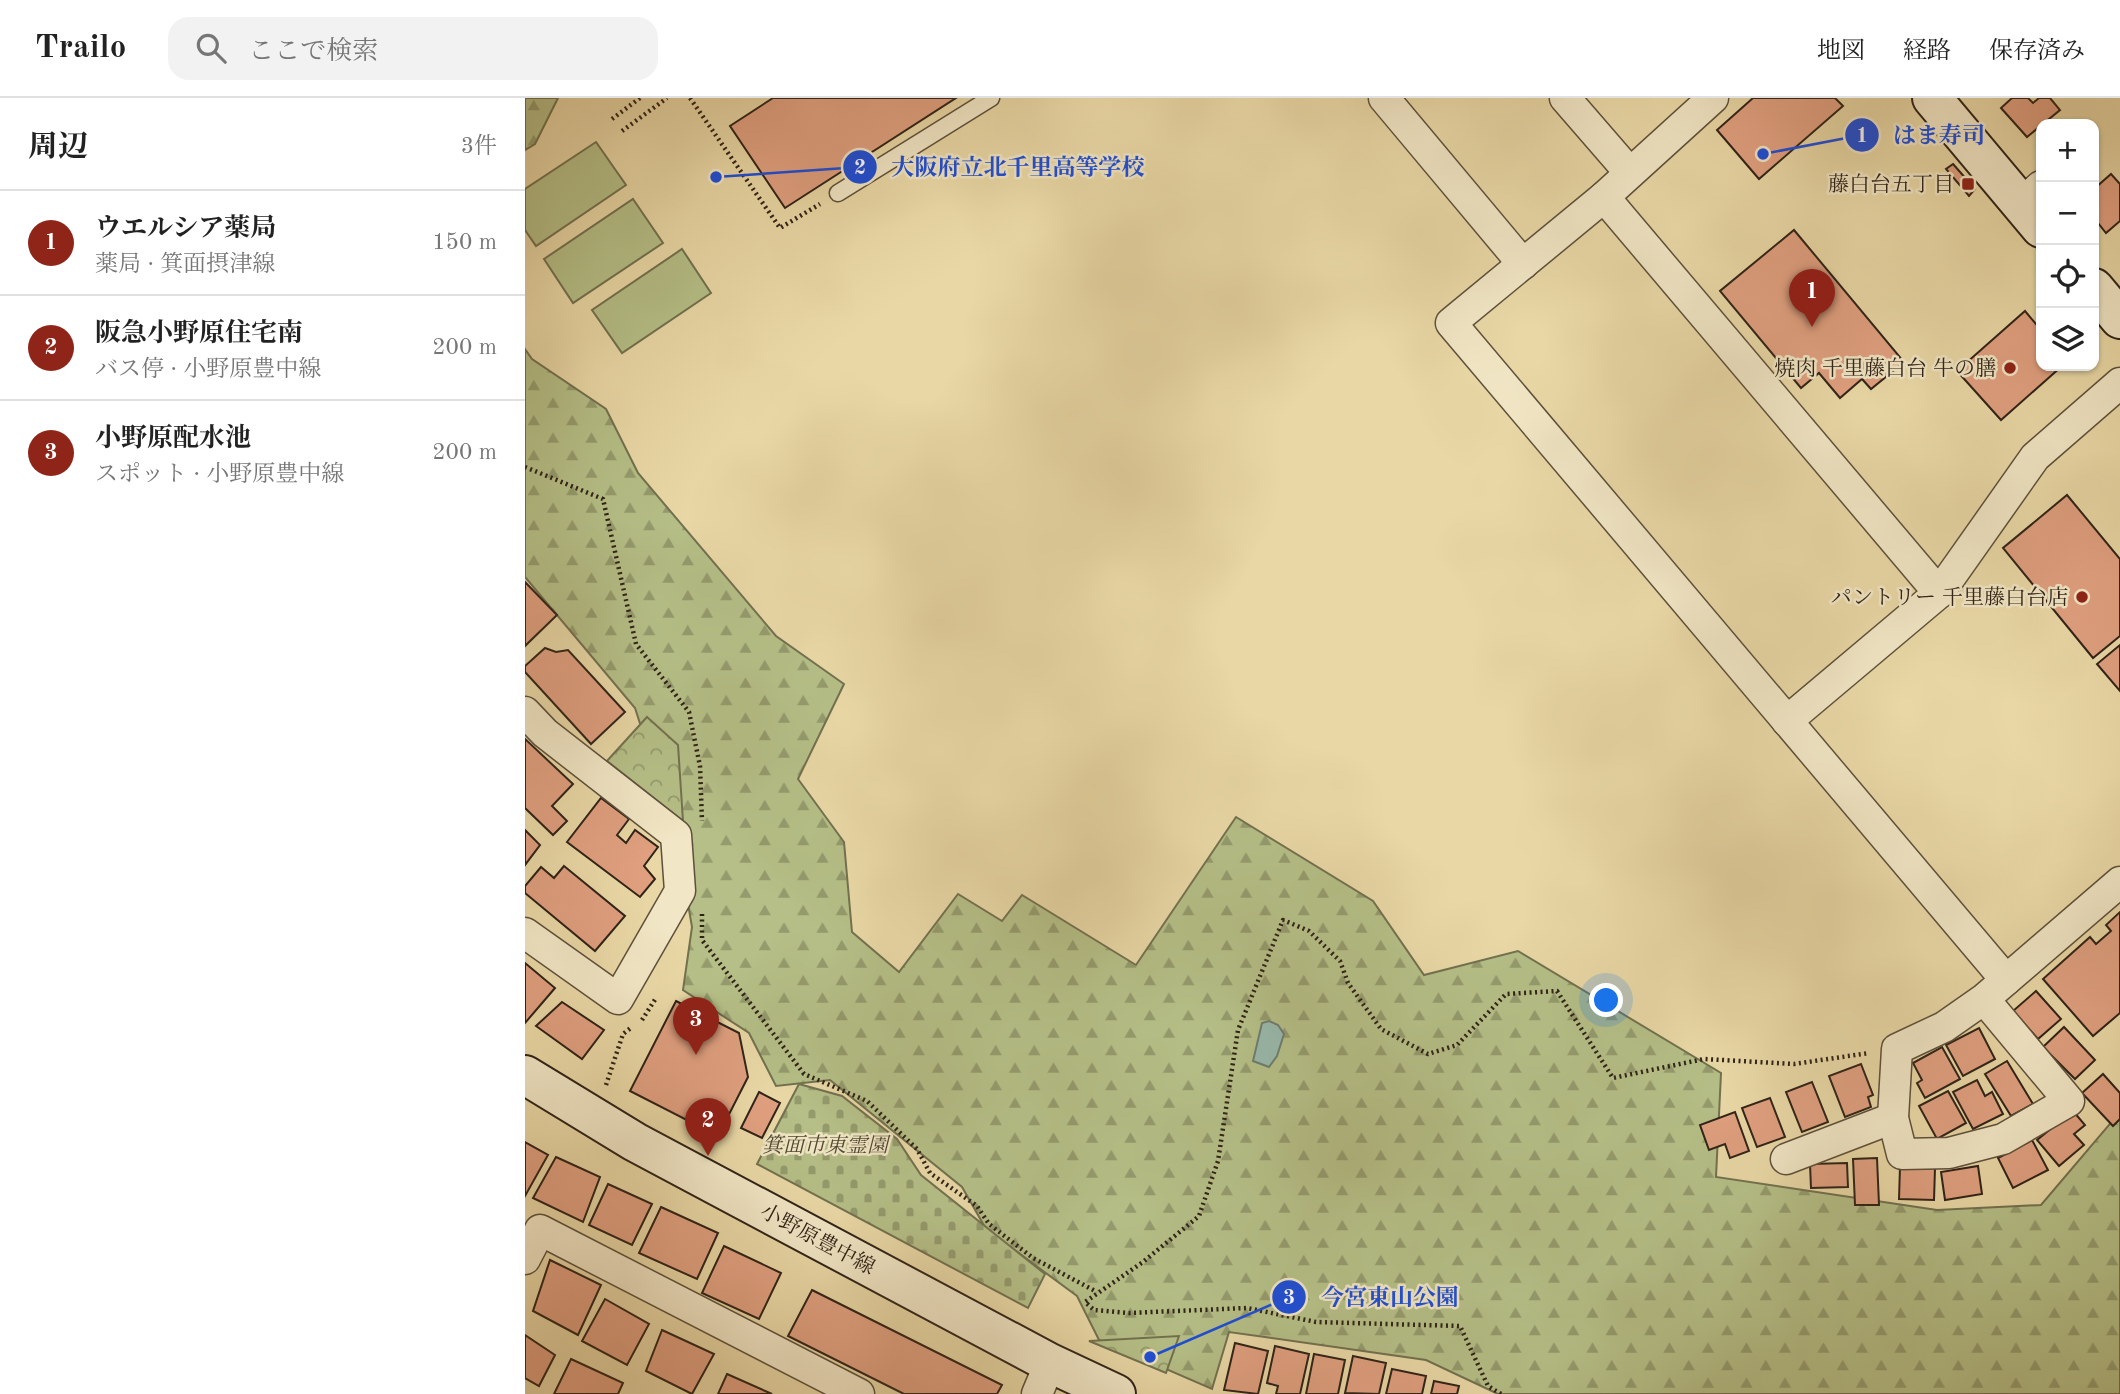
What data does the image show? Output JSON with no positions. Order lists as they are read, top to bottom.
{
  "streets": {
    "street": ["小野原豊中線"]
  },
  "parks": ["箕面市東霊園"],
  "places": {
    "other": [
      "はま寿司",
      "大阪府立北千里高等学校",
      "焼肉 千里藤白台 牛の膳",
      "パントリー 千里藤白台店",
      "今宮東山公園"
    ],
    "transit": ["藤白台五丁目"]
  },
  "page": {
    "header": "Trailo",
    "search": "ここで検索",
    "nav": ["地図", "経路", "保存済み"],
    "heading": ["周辺", "3件"],
    "map_buttons": ["+", "−"],
    "list": [
      {
        "mark": "1",
        "name": "ウエルシア薬局",
        "note": "薬局 · 箕面摂津線",
        "value": "150 m"
      },
      {
        "mark": "2",
        "name": "阪急小野原住宅南",
        "note": "バス停 · 小野原豊中線",
        "value": "200 m"
      },
      {
        "mark": "3",
        "name": "小野原配水池",
        "note": "スポット · 小野原豊中線",
        "value": "200 m"
      }
    ],
    "pins": ["1", "3", "2"]
  }
}
